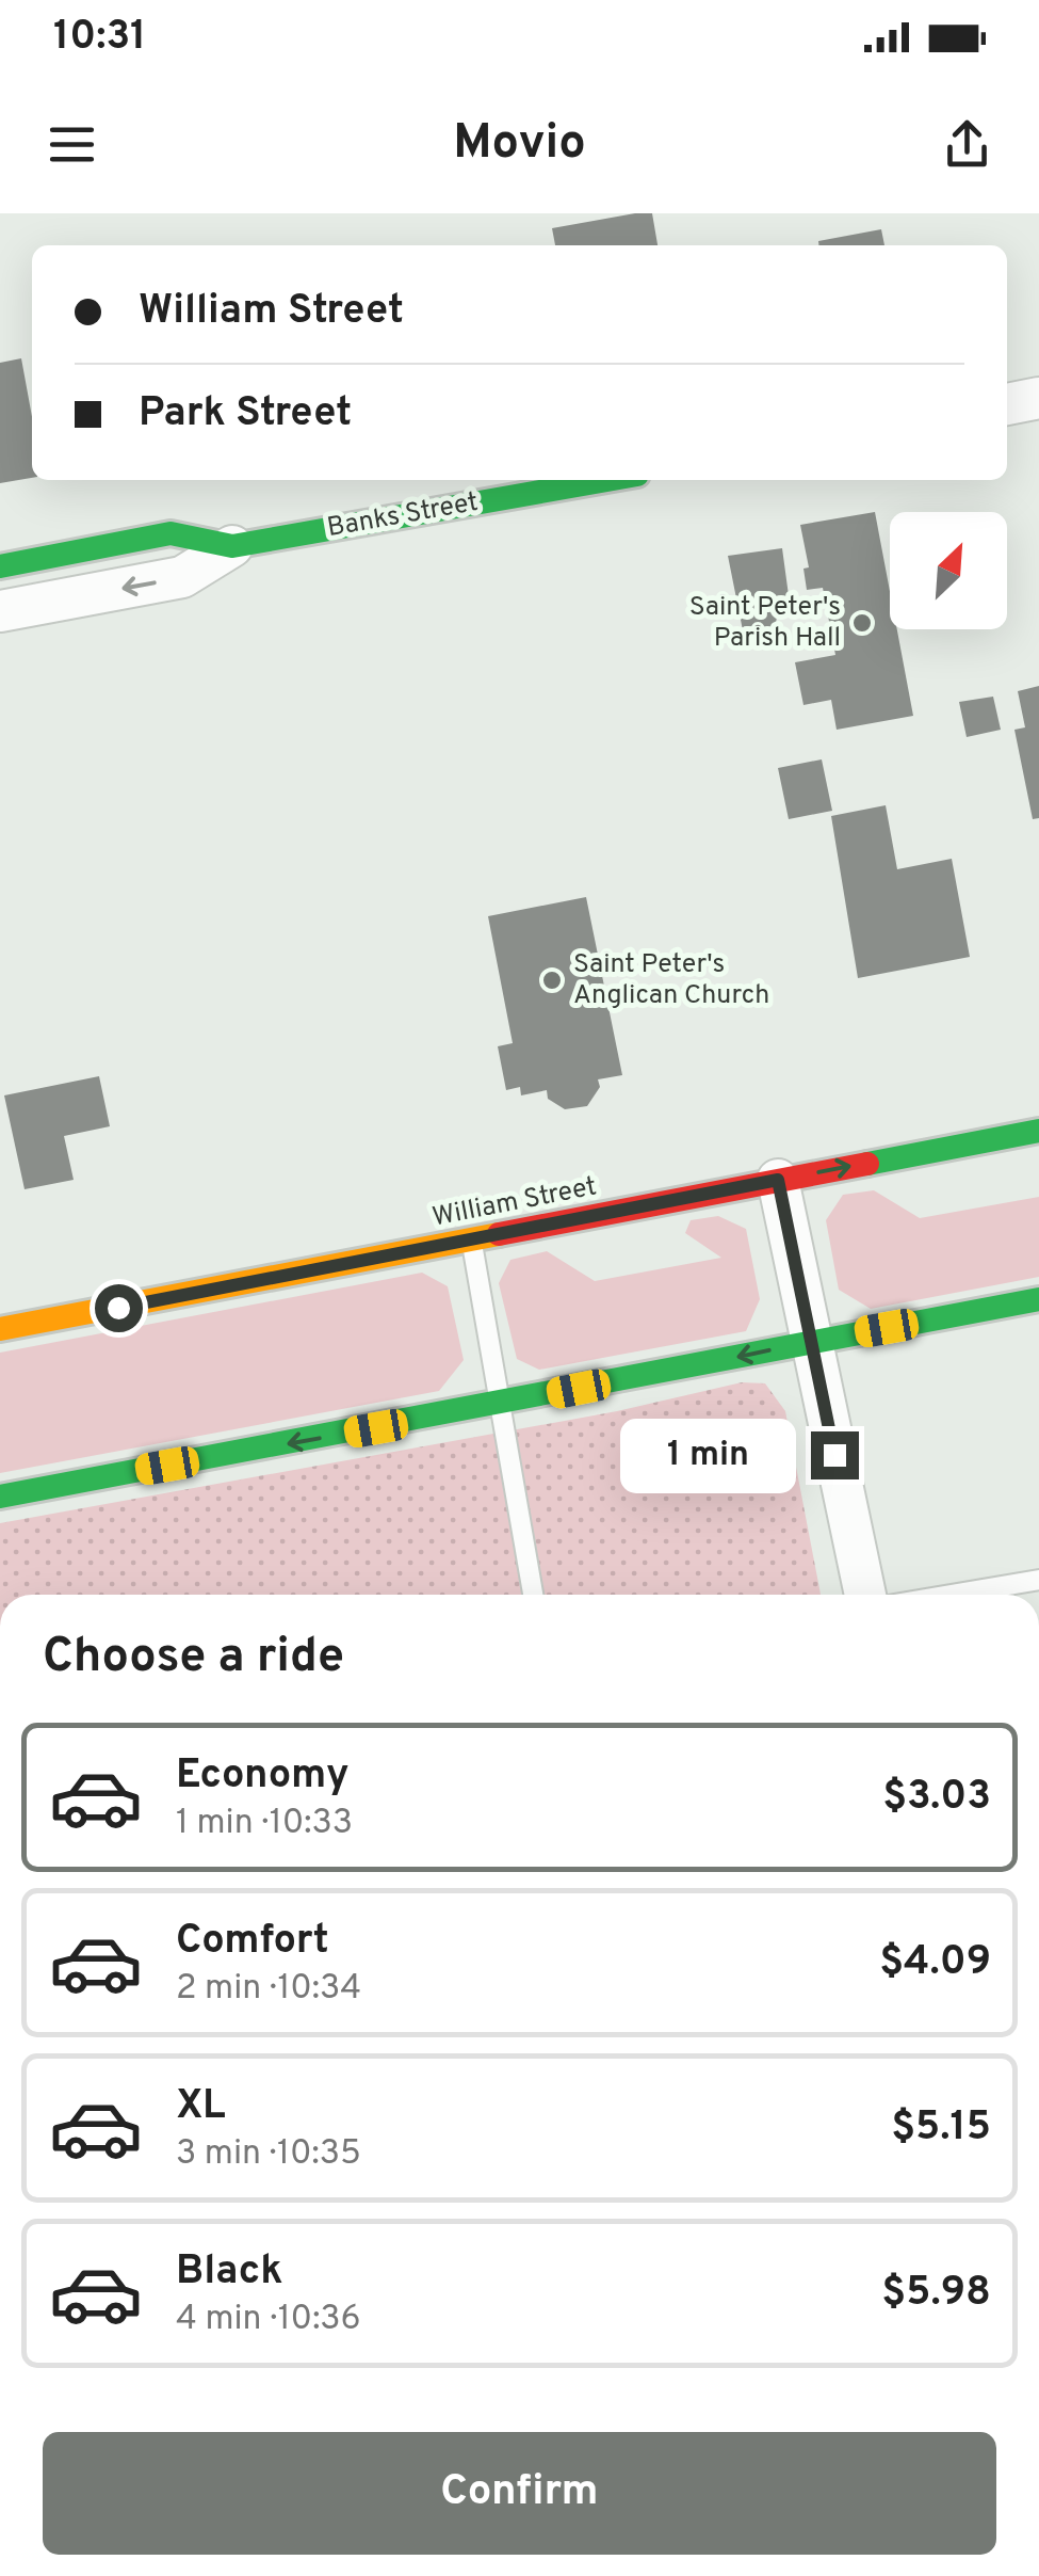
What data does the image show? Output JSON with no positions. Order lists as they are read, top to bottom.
{
  "streets": {
    "street": ["Banks Street", "William Street"]
  },
  "places": ["Saint Peter's Parish Hall", "Saint Peter's Anglican Church"],
  "north": "top right",
  "page": {
    "status": "10:31",
    "header": "Movio",
    "banner": ["William Street", "Park Street"],
    "bubble": "1 min",
    "heading": "Choose a ride",
    "list": [
      {
        "name": "Economy",
        "note": "1 min · 10:33",
        "value": "$3.03"
      },
      {
        "name": "Comfort",
        "note": "2 min · 10:34",
        "value": "$4.09"
      },
      {
        "name": "XL",
        "note": "3 min · 10:35",
        "value": "$5.15"
      },
      {
        "name": "Black",
        "note": "4 min · 10:36",
        "value": "$5.98"
      }
    ],
    "buttons": "Confirm"
  }
}
